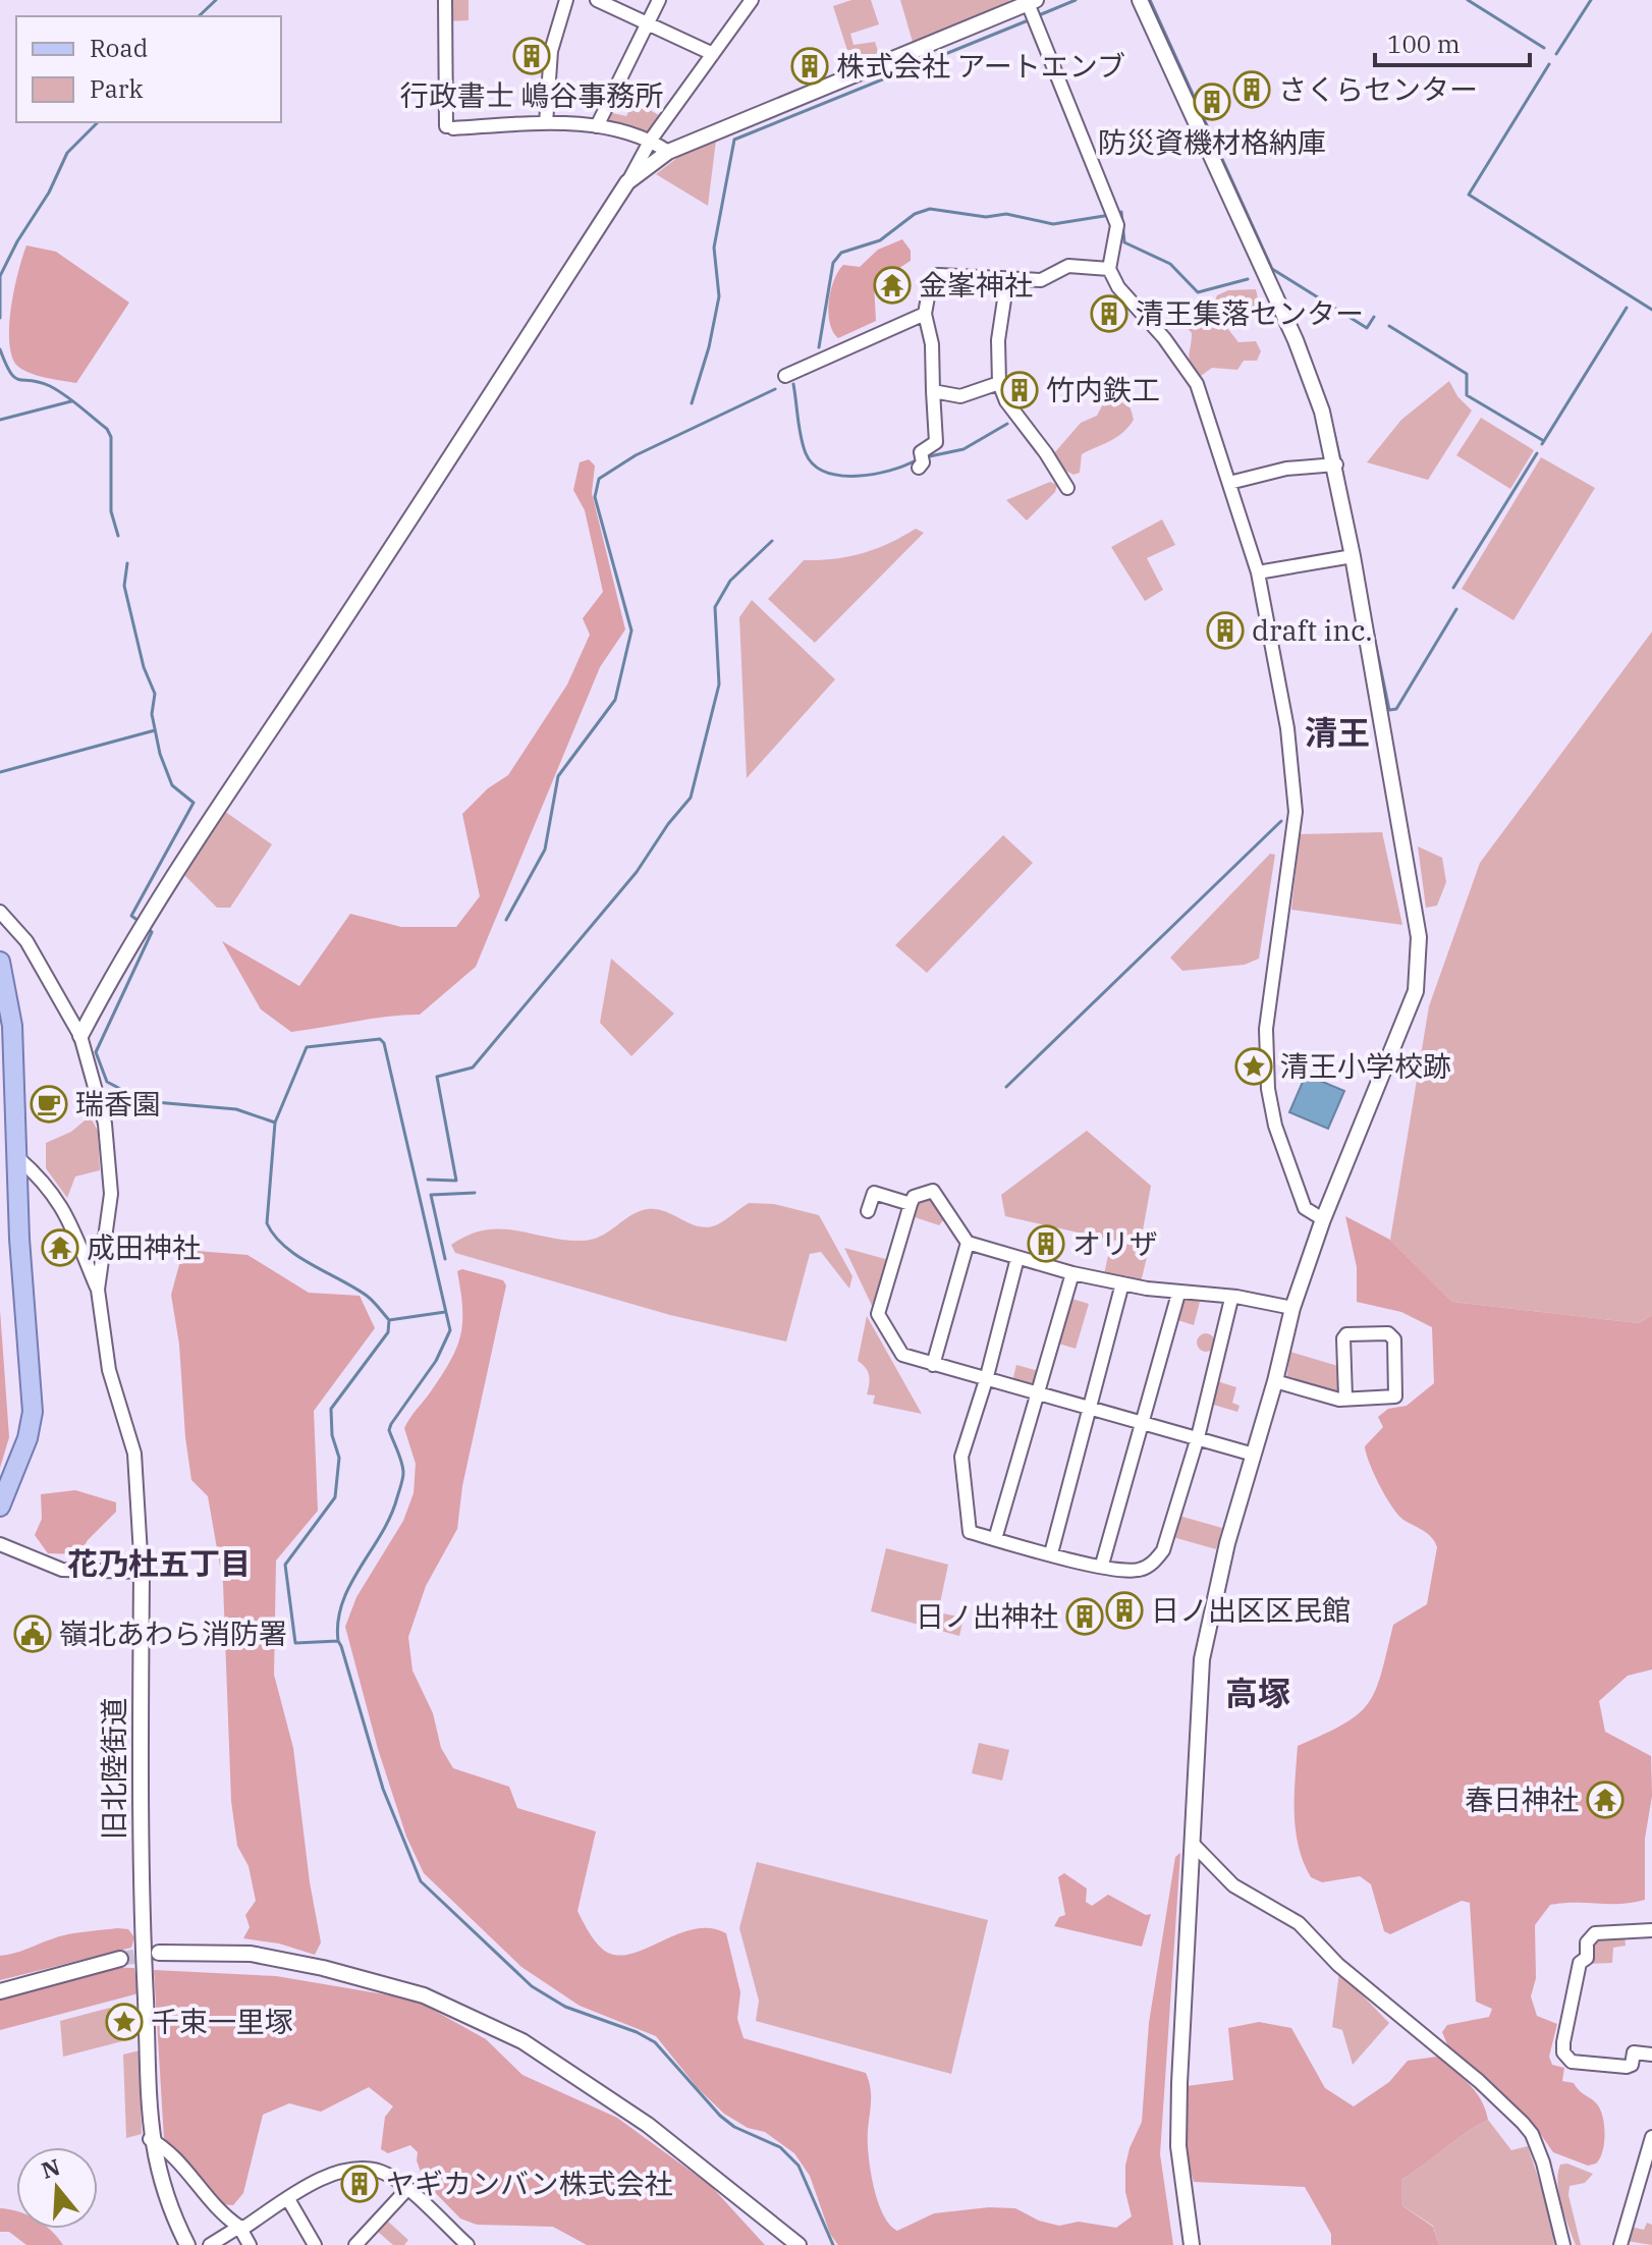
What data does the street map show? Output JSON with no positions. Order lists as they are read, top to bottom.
{
  "streets": {
    "street": ["旧北陸街道"]
  },
  "districts": ["清王", "花乃杜五丁目", "高塚"],
  "places": {
    "building": [
      "行政書士 嶋谷事務所",
      "株式会社 アートエンブ",
      "さくらセンター",
      "防災資機材格納庫",
      "清王集落センター",
      "竹内鉄工",
      "draft inc.",
      "オリザ",
      "日ノ出区区民館",
      "日ノ出神社",
      "ヤギカンバン株式会社"
    ],
    "temple": ["金峯神社", "成田神社", "春日神社"],
    "place": ["清王小学校跡", "千束一里塚"],
    "cafe": ["瑞香園"],
    "public building": ["嶺北あわら消防署"]
  },
  "legend": ["Road", "Park"],
  "scale_bar": "100 m",
  "north": "top"
}
